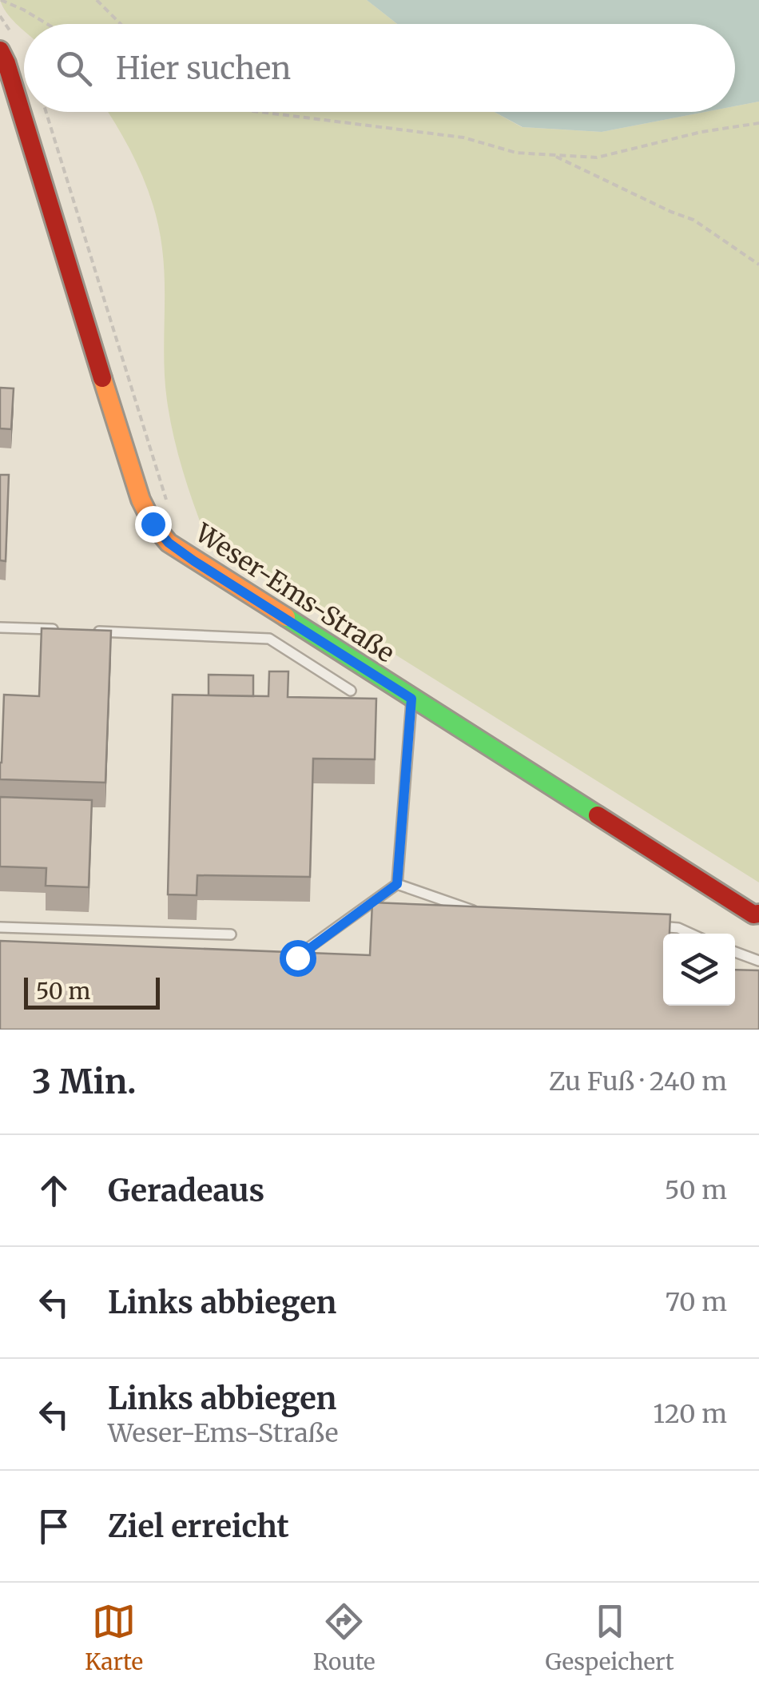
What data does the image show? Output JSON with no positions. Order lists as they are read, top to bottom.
{
  "streets": {
    "street": ["Weser-Ems-Straße"]
  },
  "scale_bar": "50 m",
  "page": {
    "search": "Hier suchen",
    "scale": "50 m",
    "heading": ["3 Min.", "Zu Fuß · 240 m"],
    "list": [
      ["Geradeaus", "50 m"],
      ["Links abbiegen", "70 m"],
      ["Links abbiegen", "Weser-Ems-Straße", "120 m"],
      "Ziel erreicht"
    ],
    "nav": ["Karte", "Route", "Gespeichert"]
  }
}
